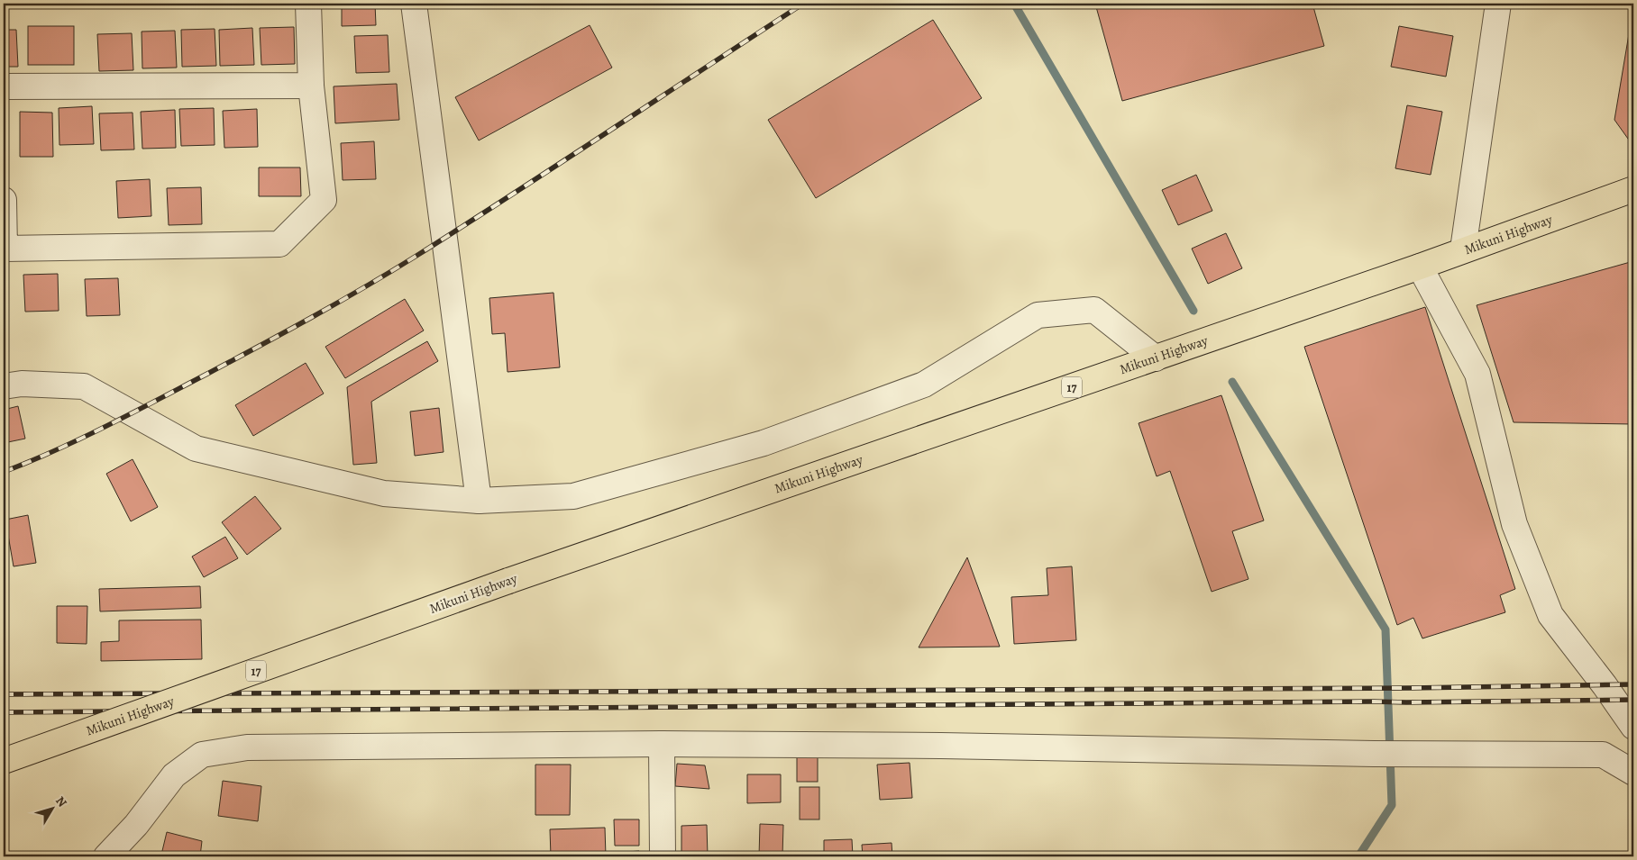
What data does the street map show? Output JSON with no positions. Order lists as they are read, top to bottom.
{
  "streets": {
    "highway": ["Mikuni Highway", "17"]
  },
  "north": "top right"
}
